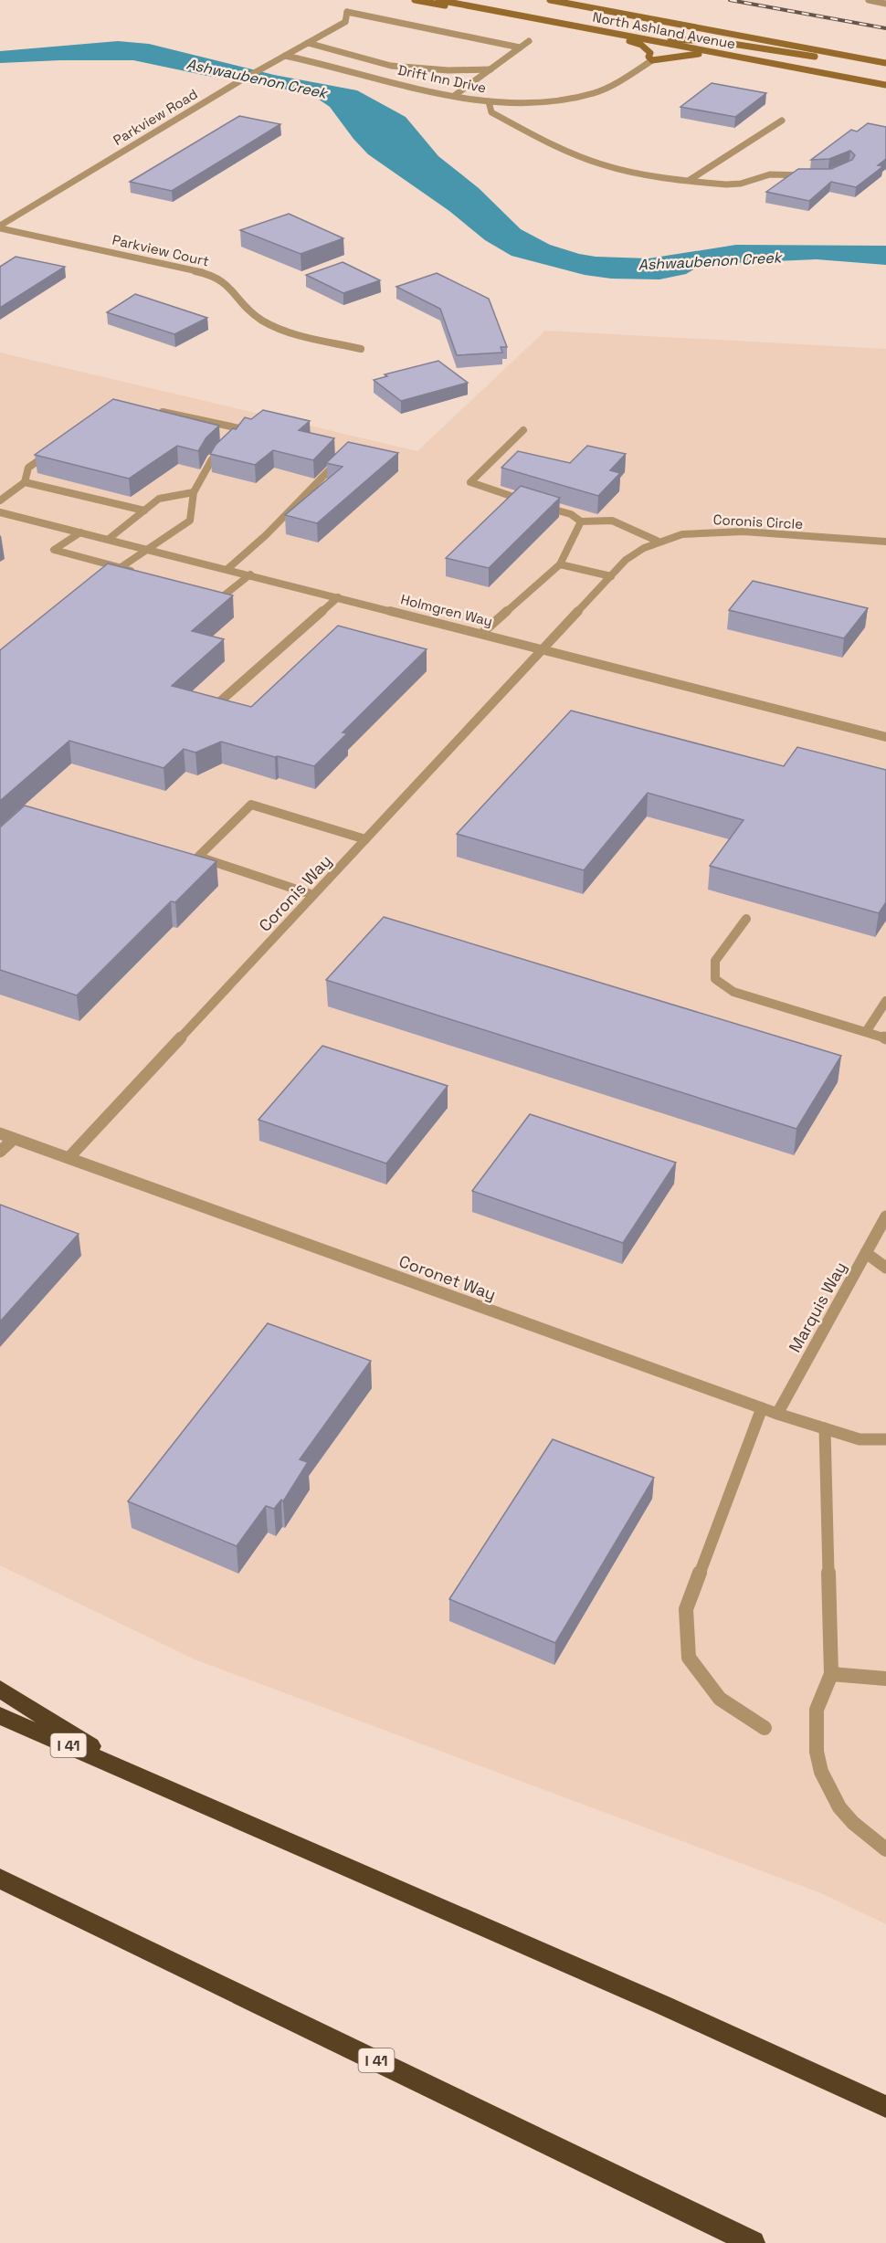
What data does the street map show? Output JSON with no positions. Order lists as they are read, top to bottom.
{
  "streets": {
    "highway": ["I 41"],
    "main road": ["North Ashland Avenue"],
    "street": [
      "Drift Inn Drive",
      "Parkview Road",
      "Parkview Court",
      "Coronis Circle",
      "Holmgren Way",
      "Coronis Way",
      "Coronet Way",
      "Marquis Way"
    ]
  },
  "crossings": [
    ["Drift Inn Drive", "Parkview Road"],
    ["Parkview Road", "Parkview Court"],
    ["Coronis Circle", "Holmgren Way"],
    ["Coronis Circle", "Coronis Way"],
    ["Holmgren Way", "Coronis Way"],
    ["Coronis Way", "Coronet Way"],
    ["Coronet Way", "Marquis Way"]
  ],
  "water": ["Ashwaubenon Creek"]
}
